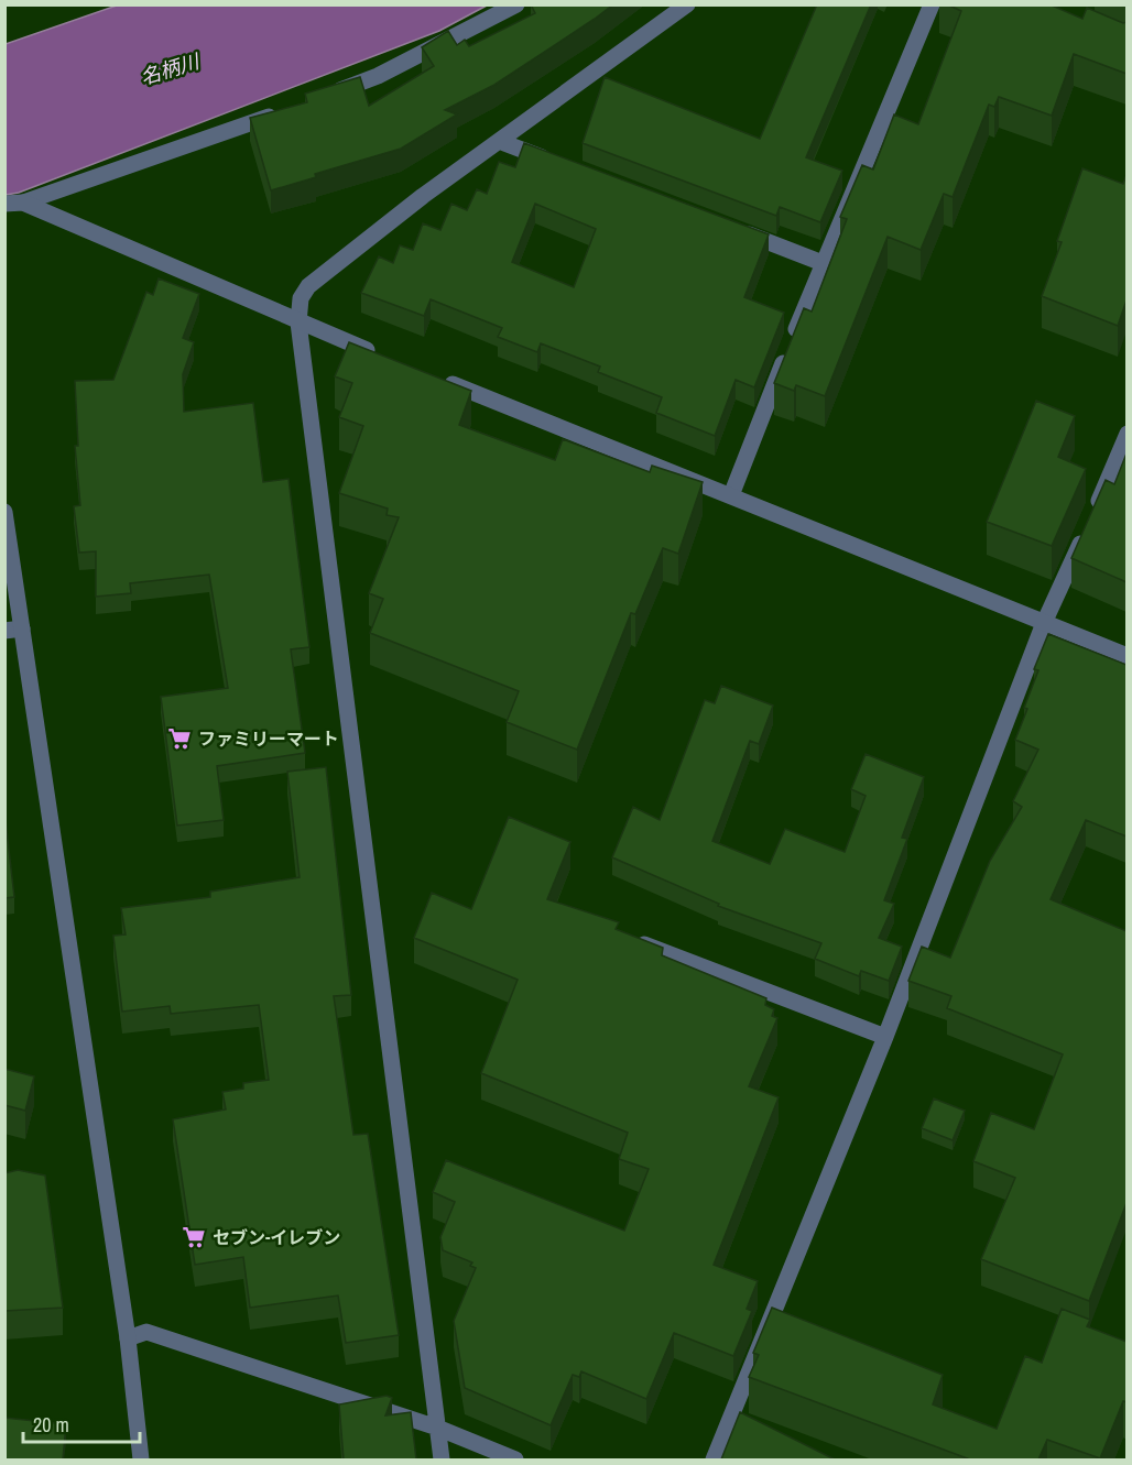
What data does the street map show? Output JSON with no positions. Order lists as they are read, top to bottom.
{
  "water": ["名柄川"],
  "places": {
    "supermarket": ["ファミリーマート", "セブン-イレブン"]
  },
  "scale_bar": "20 m"
}
